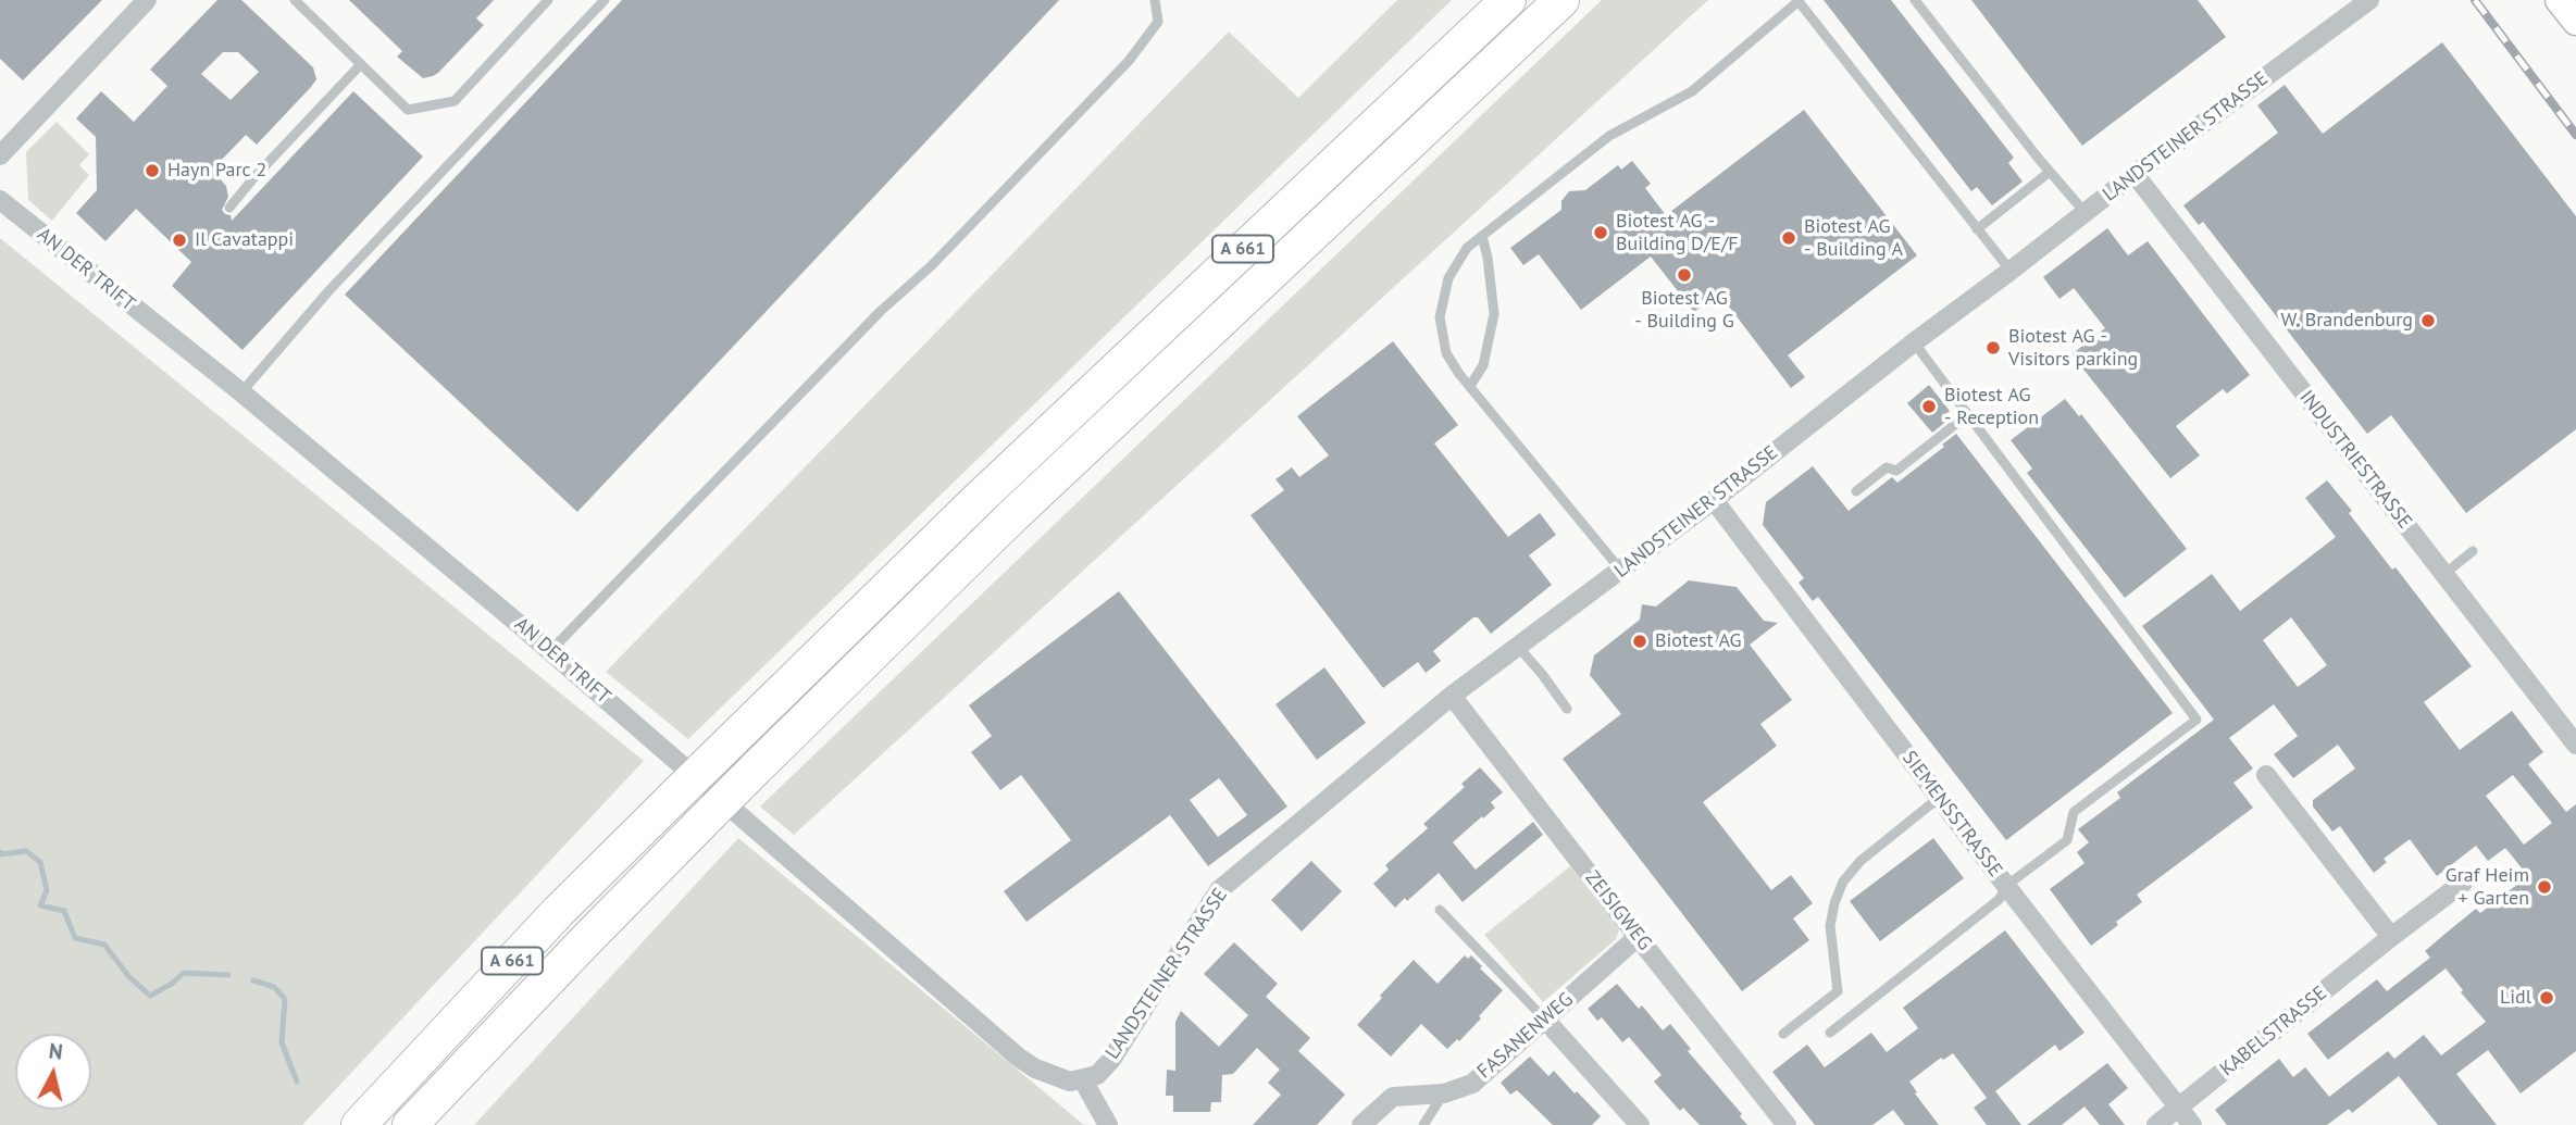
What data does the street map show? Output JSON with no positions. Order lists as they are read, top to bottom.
{
  "streets": {
    "highway": ["A 661"],
    "street": [
      "LANDSTEINER STRASSE",
      "AN DER TRIFT",
      "INDUSTRIESTRASSE",
      "SIEMENSSTRASSE",
      "ZEISIGWEG",
      "KABELSTRASSE",
      "FASANENWEG"
    ]
  },
  "crossings": [
    ["LANDSTEINER STRASSE", "AN DER TRIFT"],
    ["LANDSTEINER STRASSE", "INDUSTRIESTRASSE"],
    ["LANDSTEINER STRASSE", "SIEMENSSTRASSE"],
    ["LANDSTEINER STRASSE", "ZEISIGWEG"],
    ["SIEMENSSTRASSE", "KABELSTRASSE"],
    ["ZEISIGWEG", "FASANENWEG"]
  ],
  "places": [
    "Hayn Parc 2",
    "Biotest AG - Building D/E/F",
    "Biotest AG - Building A",
    "Il Cavatappi",
    "Biotest AG - Building G",
    "W. Brandenburg",
    "Biotest AG - Visitors parking",
    "Biotest AG - Reception",
    "Biotest AG",
    "Graf Heim + Garten",
    "Lidl"
  ],
  "north": "top"
}
